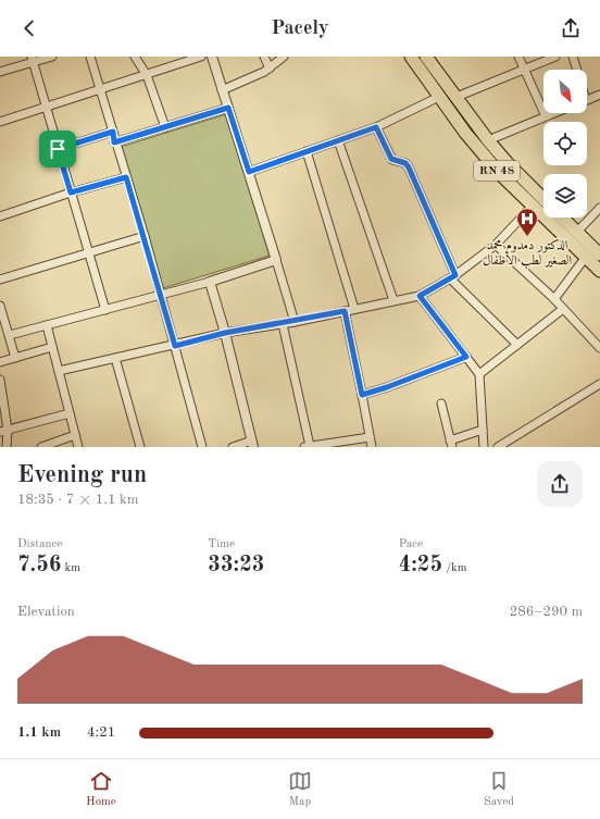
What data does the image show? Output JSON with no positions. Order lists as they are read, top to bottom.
{
  "streets": {
    "highway": ["RN 48"]
  },
  "places": {
    "hospital": ["الدكتور دمدوم محمد الصغير لطب الأطفال"]
  },
  "north": "bottom right",
  "page": {
    "header": "Pacely",
    "heading": ["Evening run", "18:35 · 7 × 1.1 km"],
    "stats": [
      ["Distance", "7.56 km"],
      ["Time", "33:23"],
      ["Pace", "4:25 /km"]
    ],
    "chart": ["Elevation", "286–290 m"],
    "list": [
      {
        "name": "1.1 km",
        "note": "4:21"
      }
    ],
    "tabs": ["Home", "Map", "Saved"]
  }
}
